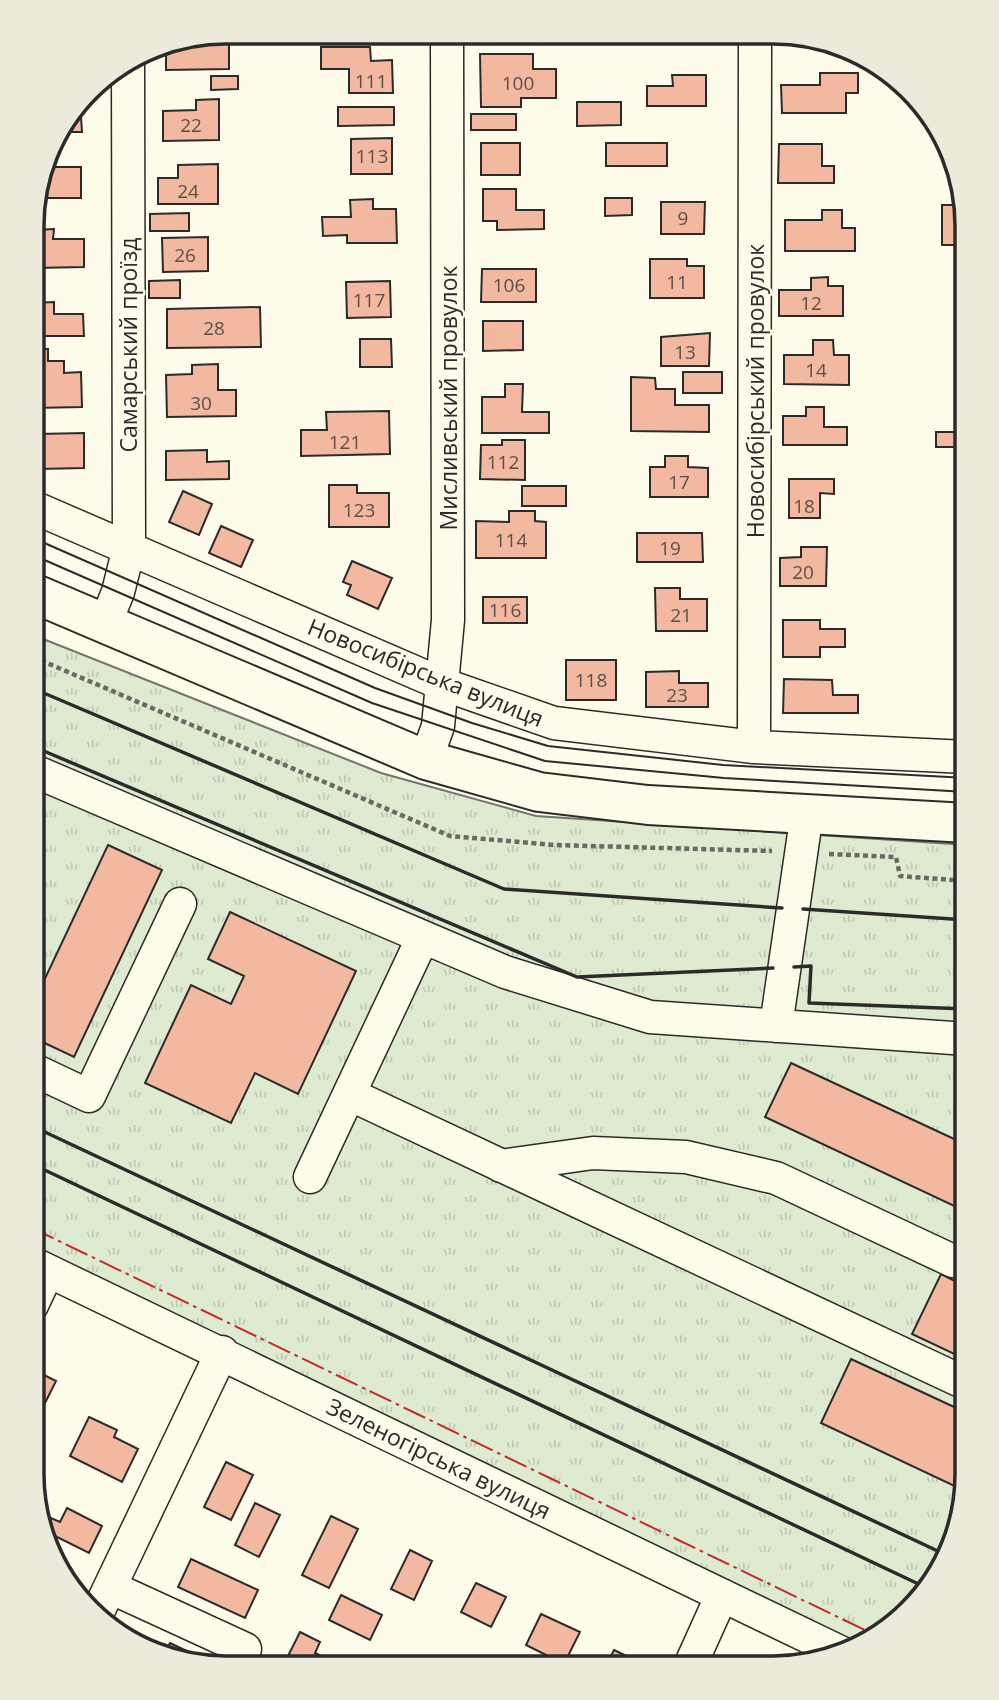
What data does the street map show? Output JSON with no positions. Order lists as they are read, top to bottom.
{
  "streets": {
    "street": [
      "Самарський проїзд",
      "Новосибірський провулок",
      "Мисливський провулок",
      "Новосибірська вулиця",
      "Зеленогірська вулиця"
    ]
  },
  "crossings": [
    ["Самарський проїзд", "Новосибірська вулиця"],
    ["Новосибірський провулок", "Новосибірська вулиця"],
    ["Мисливський провулок", "Новосибірська вулиця"]
  ],
  "house_numbers": [
    "111",
    "100",
    "22",
    "113",
    "24",
    "9",
    "26",
    "11",
    "106",
    "117",
    "12",
    "28",
    "13",
    "14",
    "30",
    "121",
    "112",
    "17",
    "18",
    "123",
    "114",
    "19",
    "20",
    "116",
    "21",
    "118",
    "23"
  ]
}
